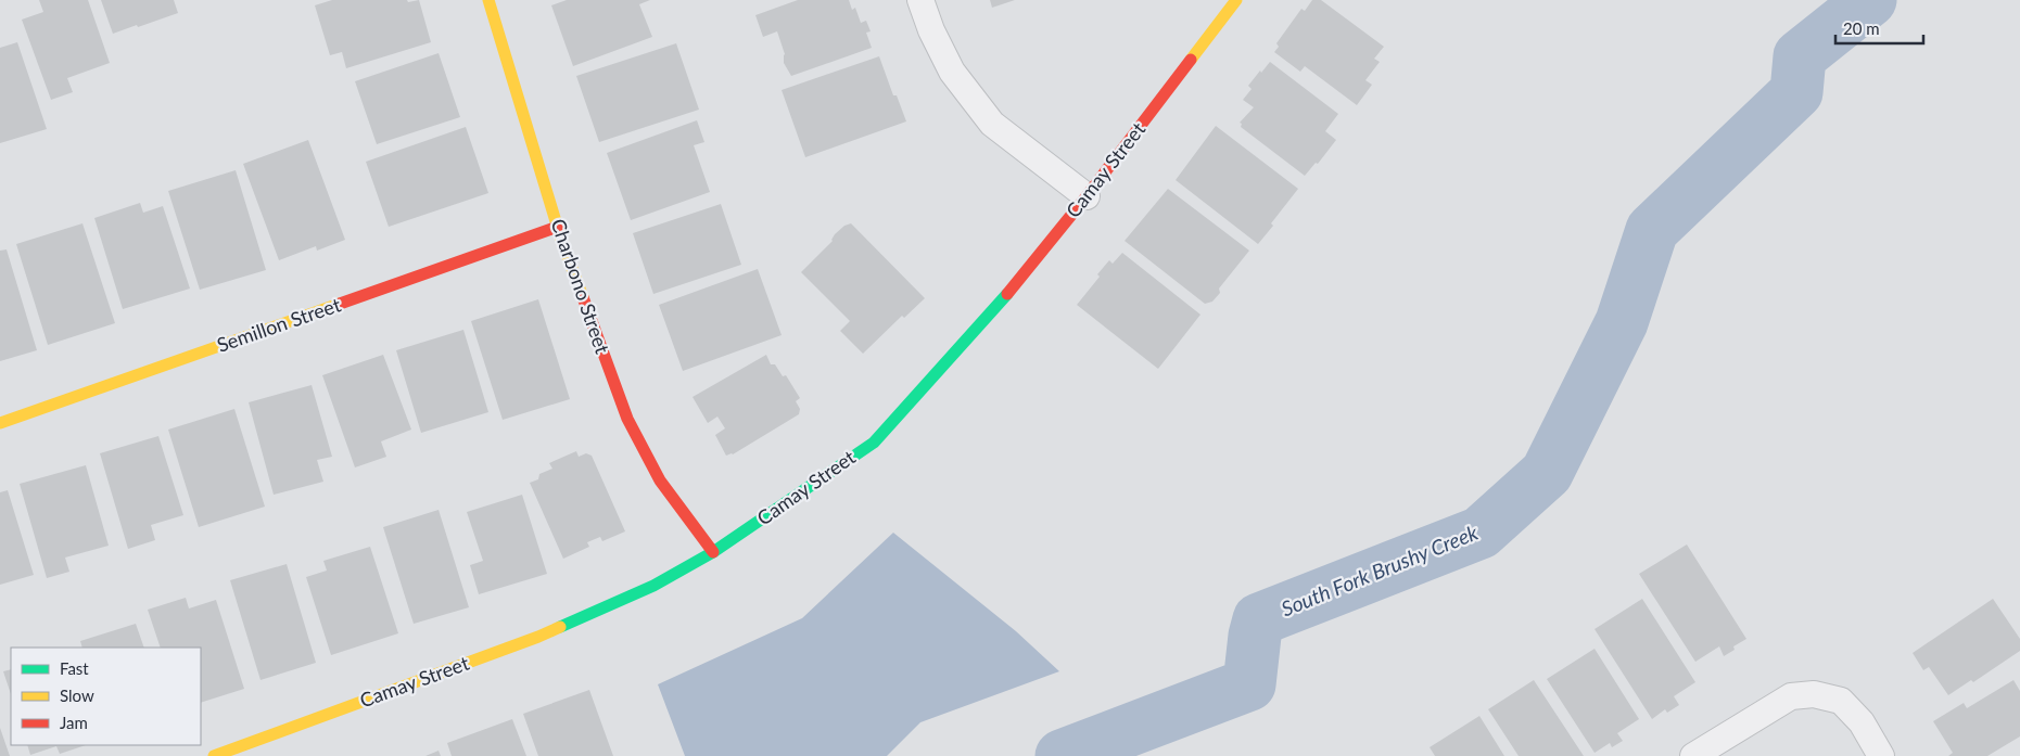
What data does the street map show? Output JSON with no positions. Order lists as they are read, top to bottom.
{
  "streets": {
    "street": ["Camay Street", "Charbono Street", "Semillon Street"]
  },
  "crossings": [
    ["Camay Street", "Charbono Street"],
    ["Charbono Street", "Semillon Street"]
  ],
  "water": ["South Fork Brushy Creek"],
  "legend": ["Fast", "Slow", "Jam"],
  "scale_bar": "20 m"
}
